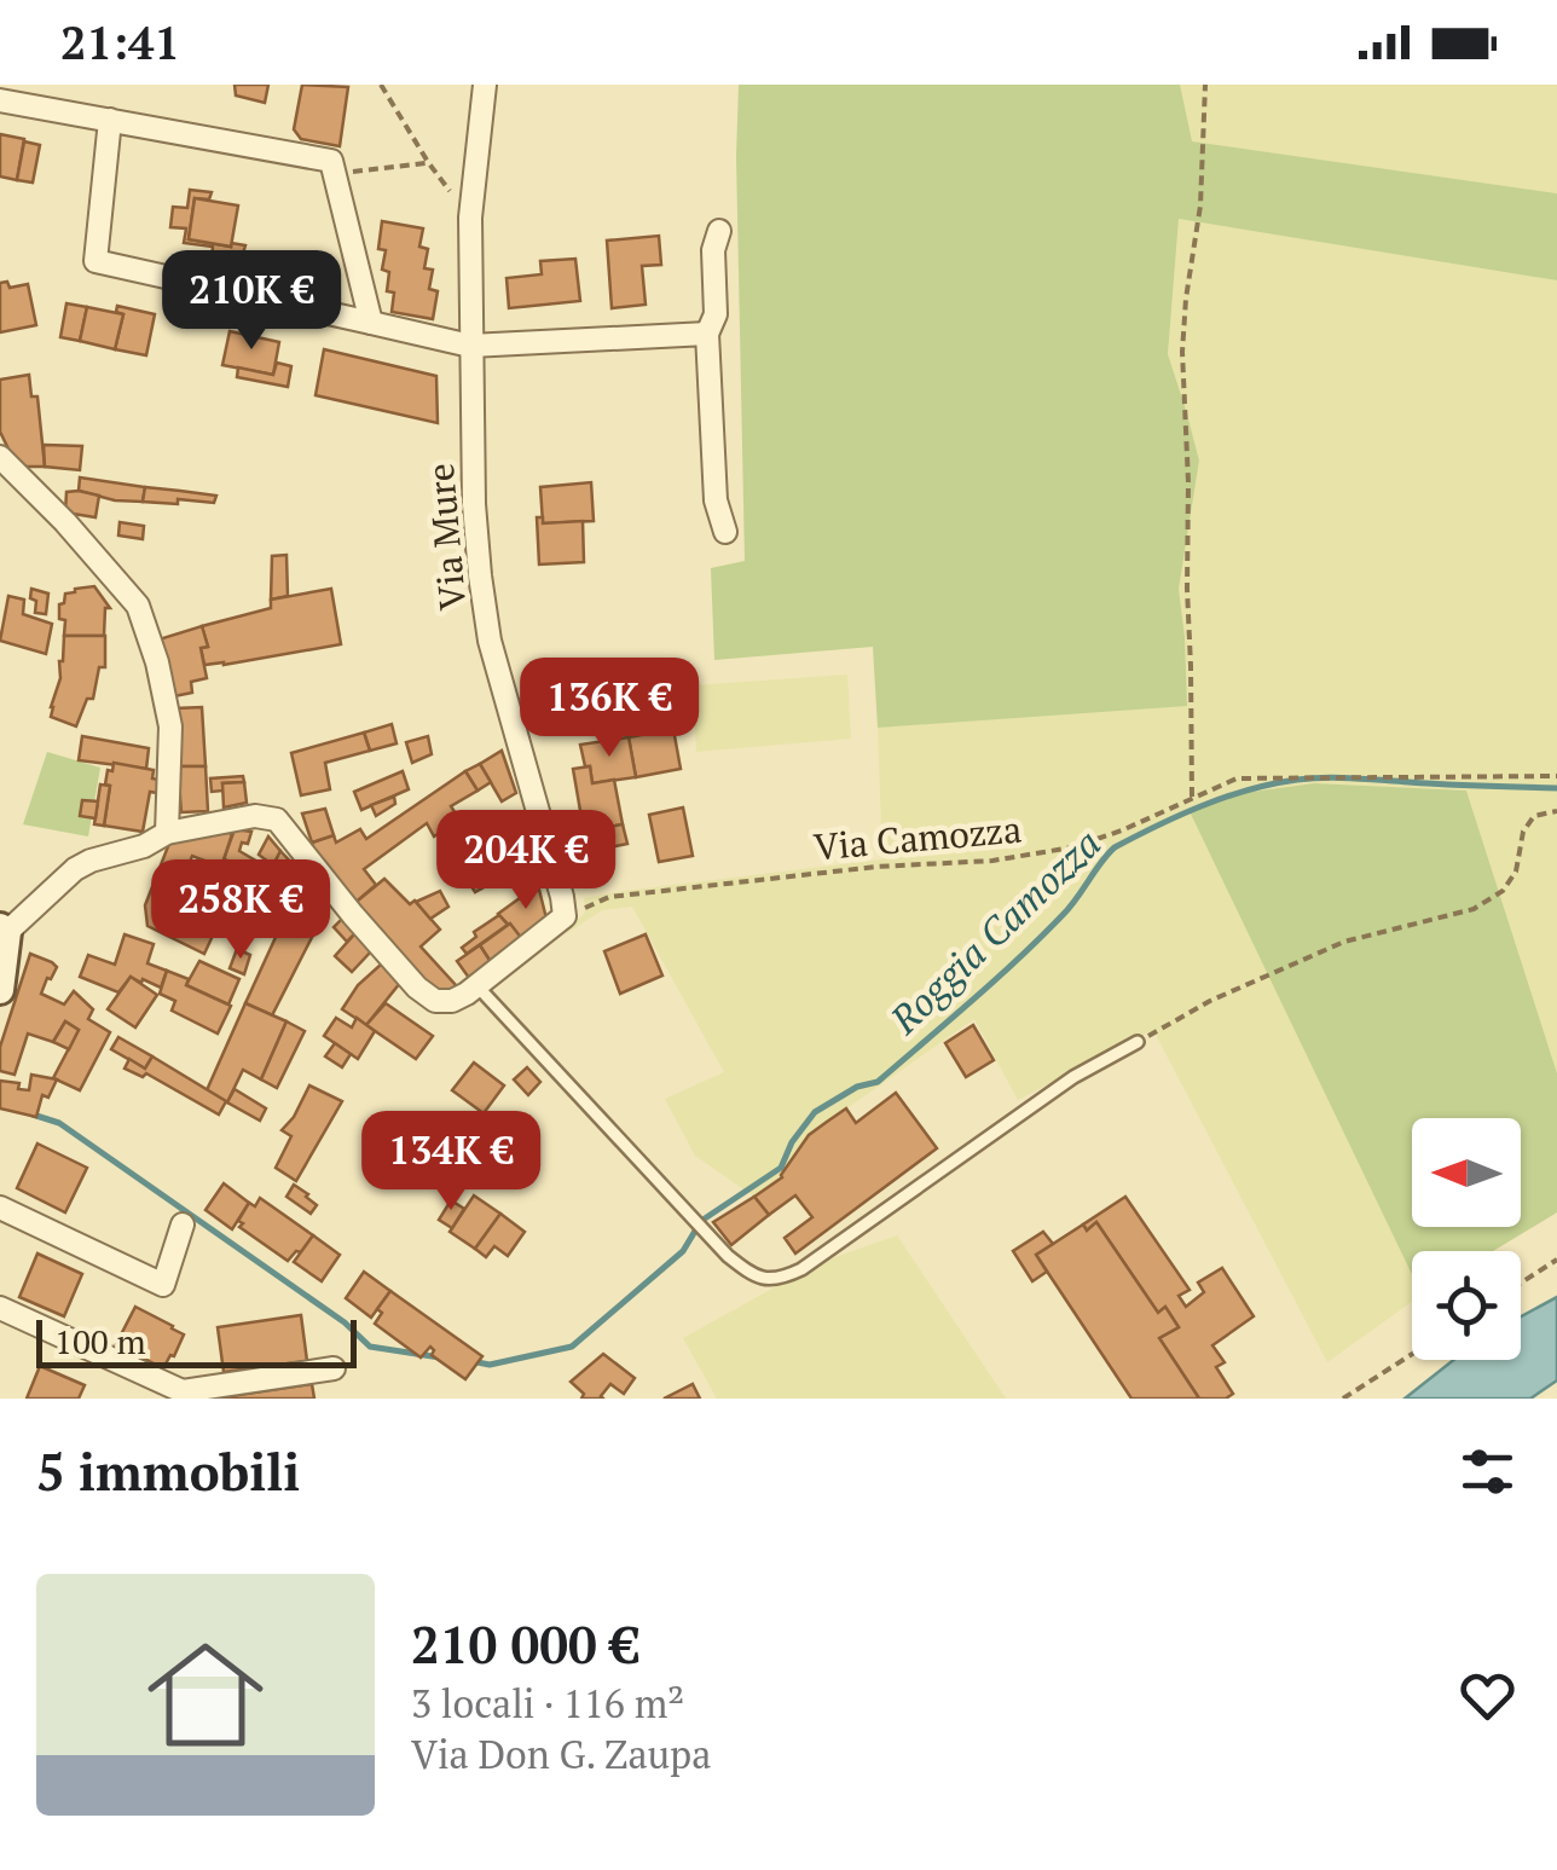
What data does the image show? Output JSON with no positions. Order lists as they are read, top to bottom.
{
  "streets": {
    "street": ["Via Mure"],
    "path": ["Via Camozza"]
  },
  "crossings": [
    ["Via Mure", "Via Camozza"]
  ],
  "water": ["Roggia Camozza"],
  "scale_bar": "100 m",
  "north": "left",
  "page": {
    "status": "21:41",
    "price": [
      "210K €",
      "136K €",
      "204K €",
      "258K €",
      "134K €"
    ],
    "scale": "100 m",
    "heading": "5 immobili",
    "list": [
      {
        "name": "210 000 €",
        "note": "3 locali · 116 m² · Via Don G. Zaupa"
      }
    ]
  }
}
